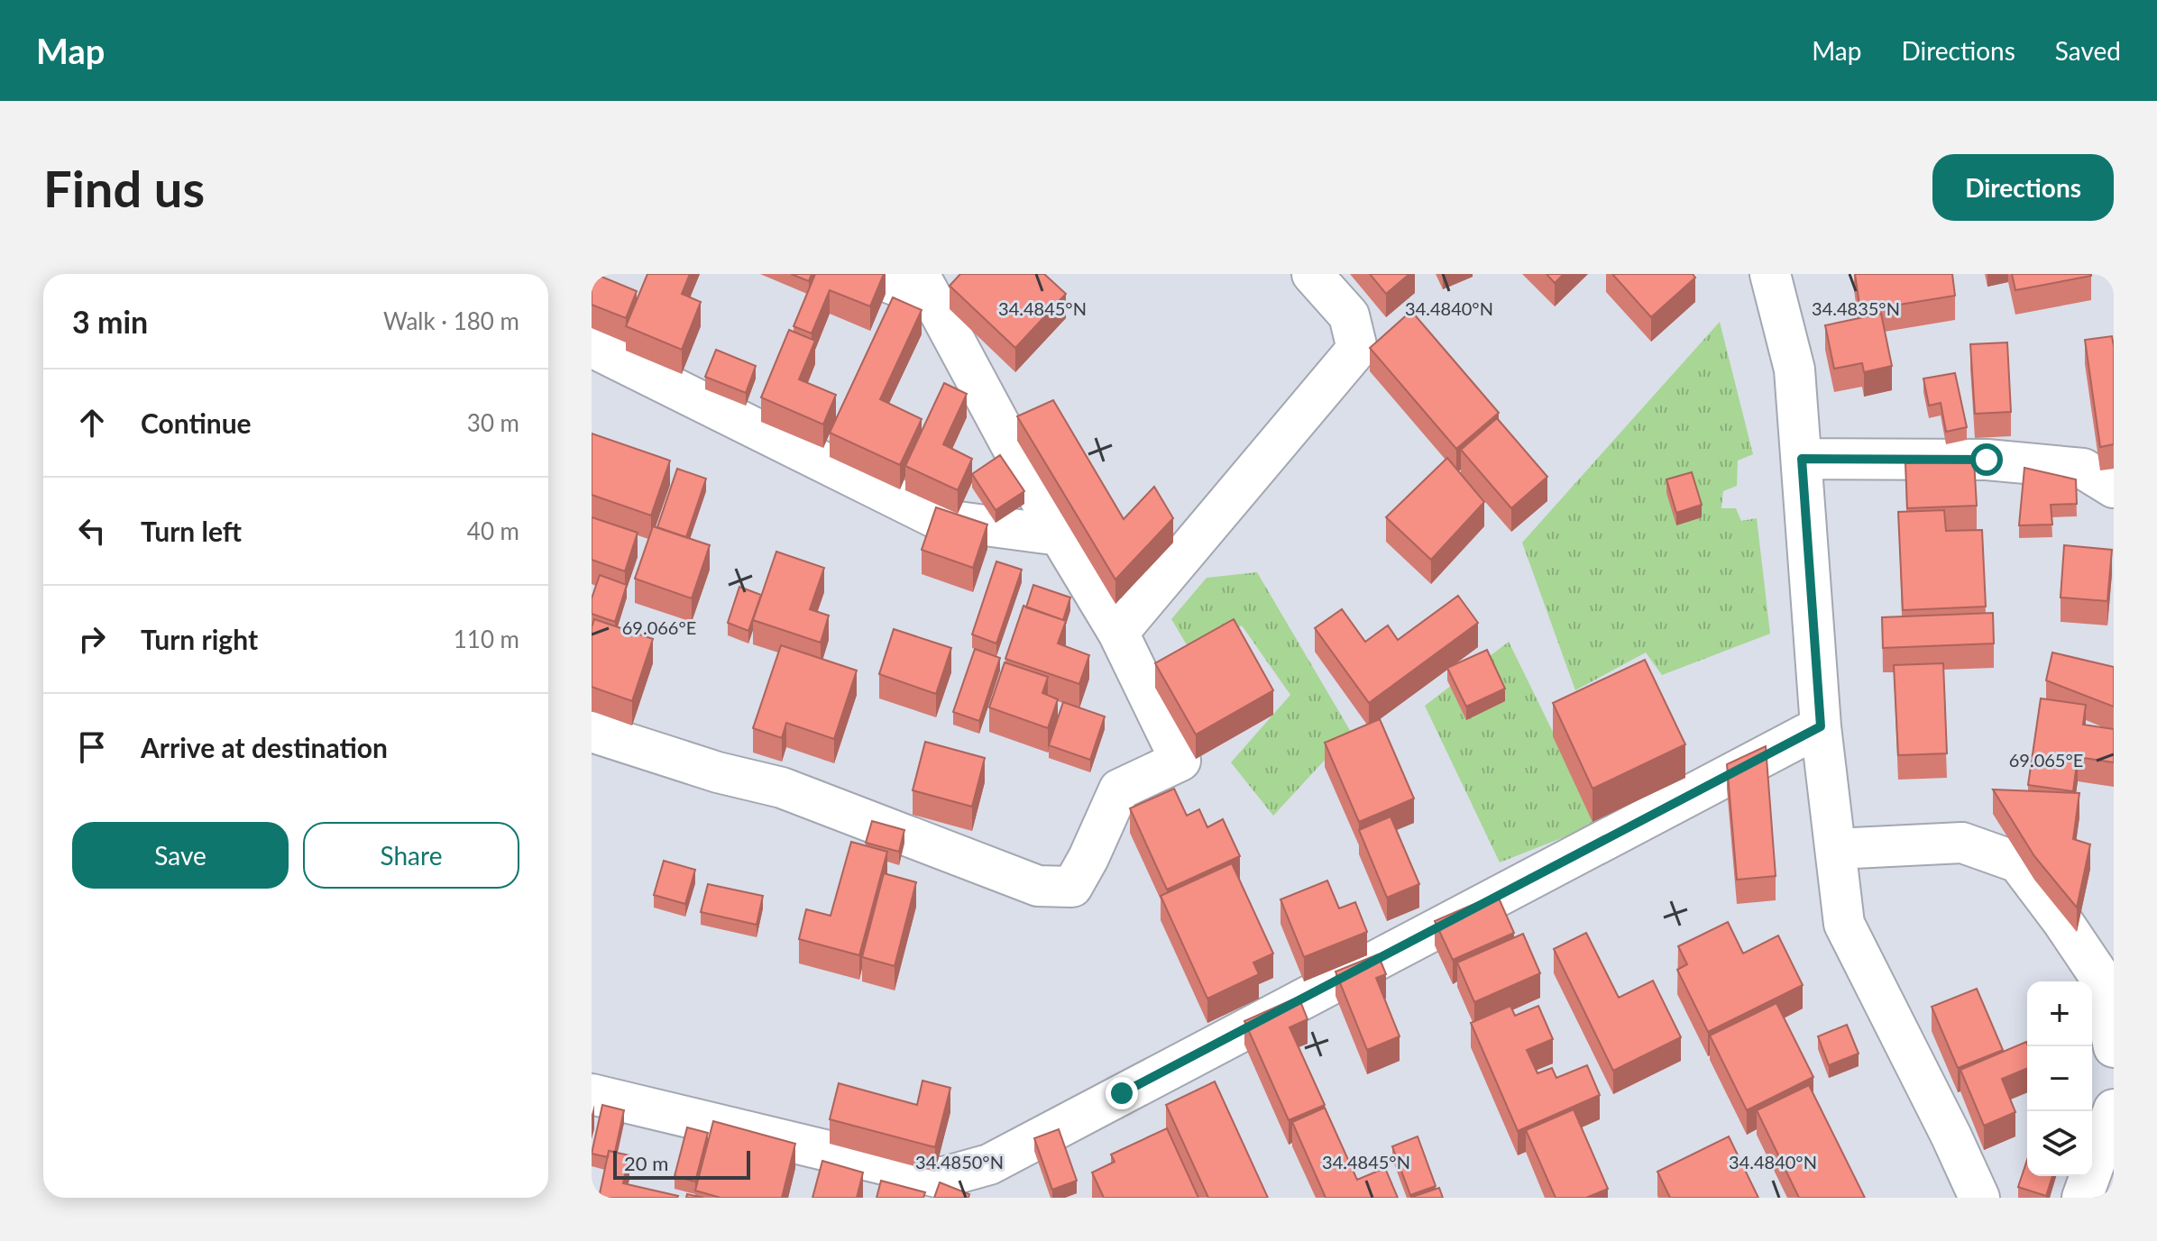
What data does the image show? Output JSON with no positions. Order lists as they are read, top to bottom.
{
  "scale_bar": "20 m",
  "page": {
    "header": "Map",
    "nav": ["Map", "Directions", "Saved"],
    "buttons": [
      "Directions",
      ["Save", "Share"]
    ],
    "title": "Find us",
    "heading": ["3 min", "Walk · 180 m"],
    "list": [
      ["Continue", "30 m"],
      ["Turn left", "40 m"],
      ["Turn right", "110 m"],
      "Arrive at destination"
    ],
    "map_buttons": ["+", "−"],
    "scale": "20 m"
  },
  "coordinates": [
    "34.4845°N",
    "34.4840°N",
    "34.4835°N",
    "69.066°E",
    "69.065°E",
    "34.4850°N"
  ]
}
